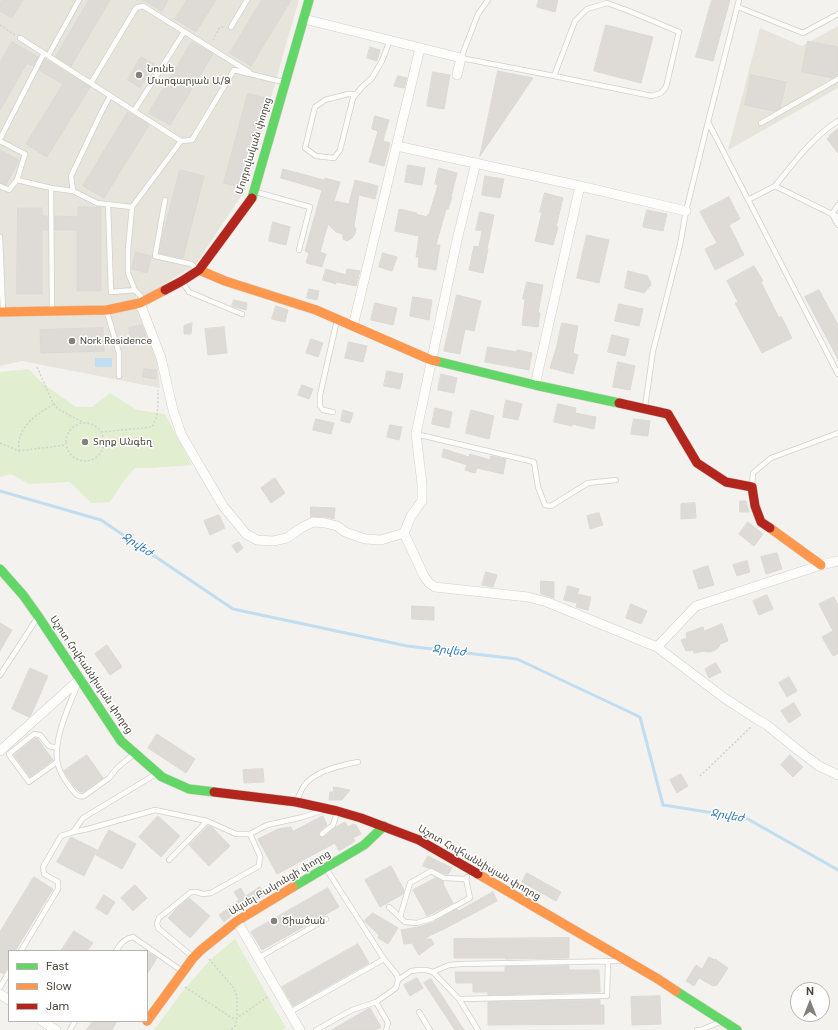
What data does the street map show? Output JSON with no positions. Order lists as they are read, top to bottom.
{
  "streets": {
    "street": ["Մոլդովական փողոց", "Աշոտ Հովհաննիսյան փողոց", "Ակսել Բակունցի փողոց"]
  },
  "crossings": [
    ["Աշոտ Հովհաննիսյան փողոց", "Ակսել Բակունցի փողոց"]
  ],
  "water": ["Ջրվեժ"],
  "places": [
    "Նունե Մարգարյան Ա/Ձ",
    "Nork Residence",
    "Տորք Անգեղ",
    "Ծիածան"
  ],
  "legend": ["Fast", "Slow", "Jam"],
  "north": "top"
}
